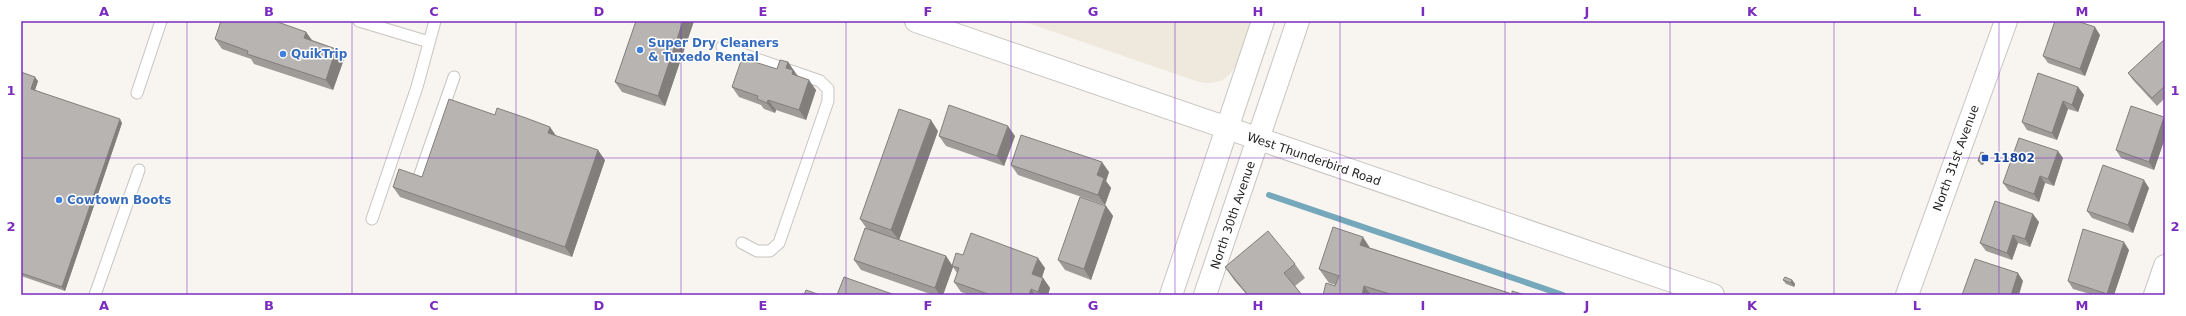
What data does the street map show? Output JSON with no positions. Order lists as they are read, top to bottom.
{
  "streets": {
    "street": ["North 31st Avenue", "West Thunderbird Road", "North 30th Avenue"]
  },
  "crossings": [
    ["West Thunderbird Road", "North 30th Avenue"]
  ],
  "places": {
    "other": ["Super Dry Cleaners & Tuxedo Rental", "QuikTrip", "Cowtown Boots"],
    "transit": ["11802"]
  },
  "grid": {
    "columns": [
      "A",
      "B",
      "C",
      "D",
      "E",
      "F",
      "G",
      "H",
      "I",
      "J",
      "K",
      "L",
      "M"
    ],
    "rows": ["1", "2"]
  }
}
